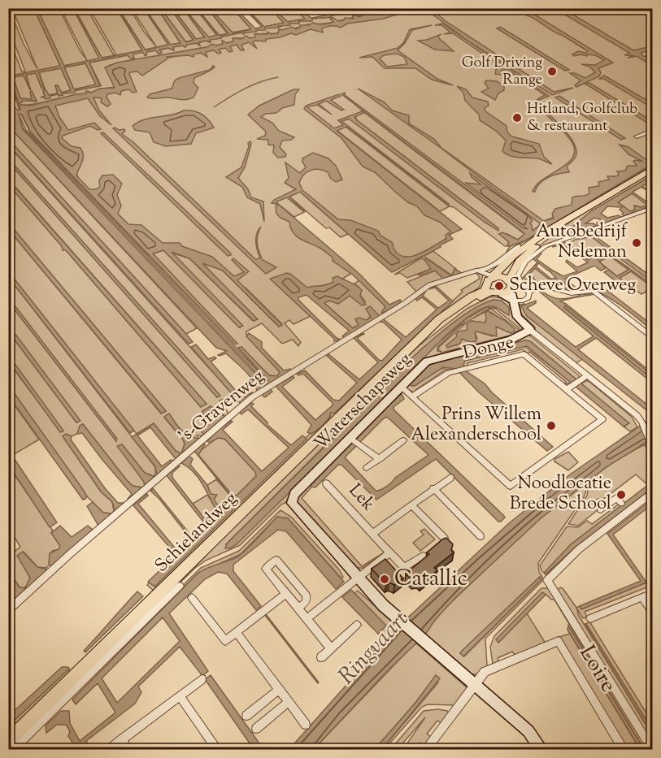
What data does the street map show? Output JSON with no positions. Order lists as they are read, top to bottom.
{
  "streets": {
    "main road": ["Schielandweg"],
    "street": [
      "Donge",
      "Waterschapsweg",
      "'s-Gravenweg",
      "Lek",
      "Loire"
    ]
  },
  "crossings": [
    ["'s-Gravenweg", "Schielandweg"]
  ],
  "water": ["Ringvaart"],
  "places": [
    "Golf Driving Range",
    "Hitland, Golfclub & restaurant",
    "Autobedrijf Neleman",
    "Scheve Overweg",
    "Prins Willem Alexanderschool",
    "Noodlocatie Brede School",
    "Catallic"
  ]
}
